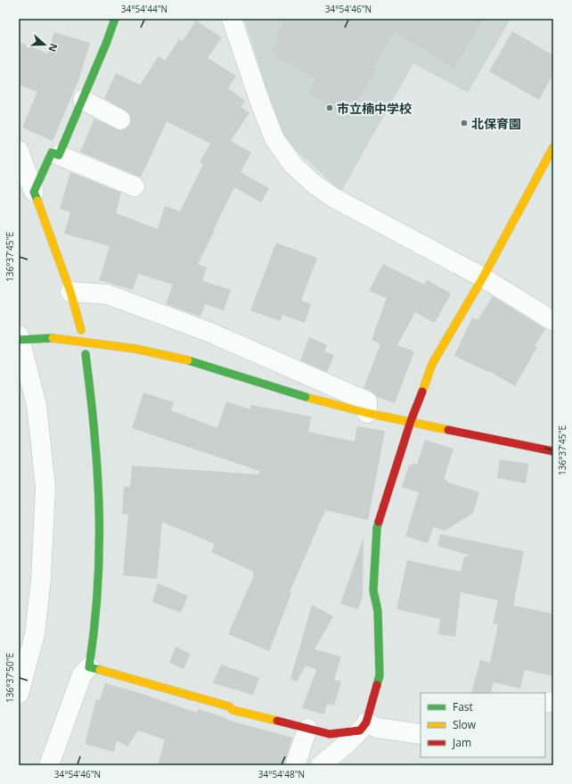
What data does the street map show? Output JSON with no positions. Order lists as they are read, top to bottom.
{
  "places": ["市立楠中学校", "北保育園"],
  "legend": ["Fast", "Slow", "Jam"],
  "north": "right",
  "coordinates": [
    "34°54'44\"N",
    "34°54'46\"N",
    "136°37'45\"E",
    "136°37'50\"E",
    "34°54'48\"N"
  ]
}
